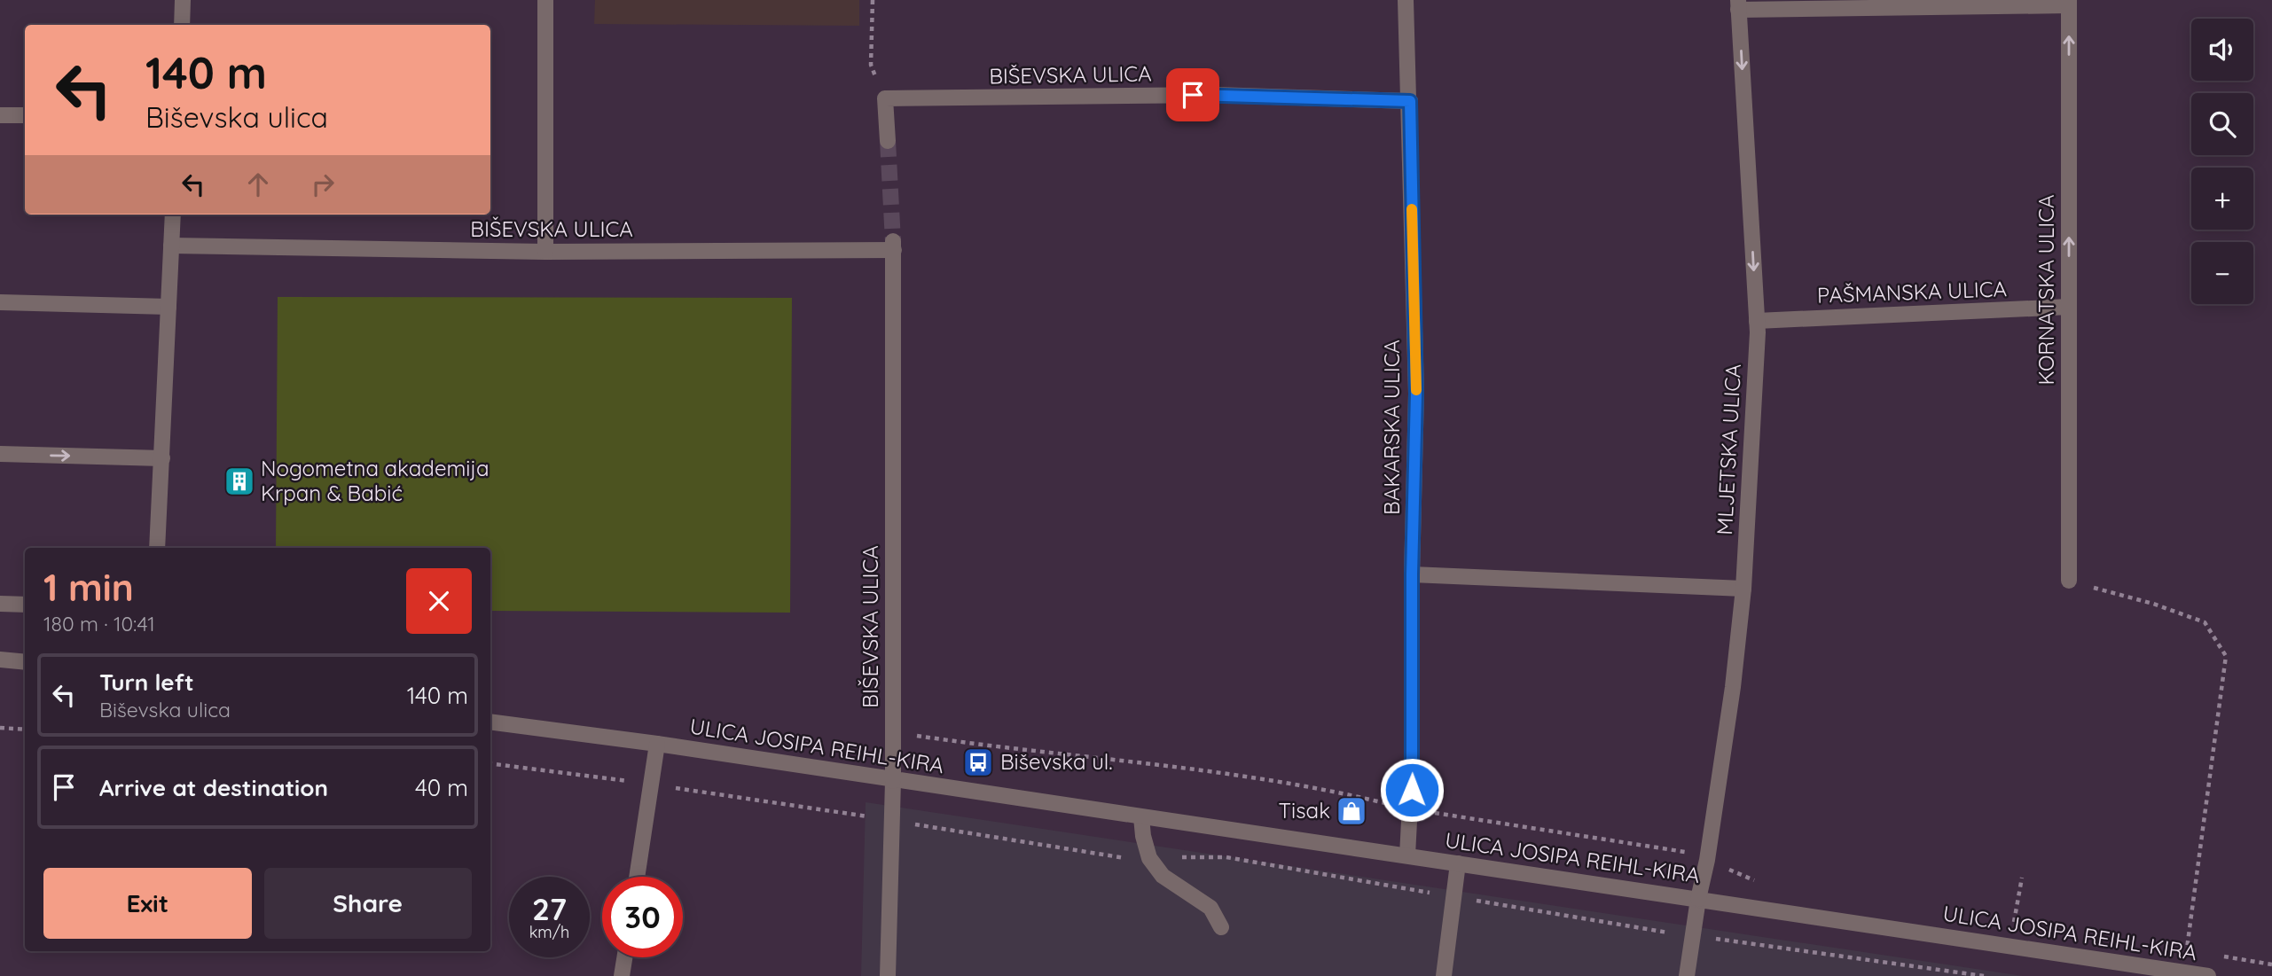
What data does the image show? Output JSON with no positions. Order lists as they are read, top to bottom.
{
  "streets": {
    "street": [
      "BIŠEVSKA ULICA",
      "KORNATSKA ULICA",
      "PAŠMANSKA ULICA",
      "BAKARSKA ULICA",
      "MLJETSKA ULICA",
      "ULICA JOSIPA REIHL-KIRA"
    ]
  },
  "crossings": [
    ["BIŠEVSKA ULICA", "BAKARSKA ULICA"],
    ["BIŠEVSKA ULICA", "ULICA JOSIPA REIHL-KIRA"],
    ["KORNATSKA ULICA", "PAŠMANSKA ULICA"],
    ["PAŠMANSKA ULICA", "MLJETSKA ULICA"],
    ["BAKARSKA ULICA", "ULICA JOSIPA REIHL-KIRA"],
    ["MLJETSKA ULICA", "ULICA JOSIPA REIHL-KIRA"]
  ],
  "one_way": ["KORNATSKA ULICA"],
  "places": {
    "building": ["Nogometna akademija Krpan & Babić"],
    "bus stop": ["Biševska ul."],
    "shop": ["Tisak"]
  },
  "page": {
    "map_buttons": ["+", "−"],
    "turn": ["140 m", "Biševska ulica"],
    "heading": ["1 min", "180 m · 10:41"],
    "list": [
      {
        "name": "Turn left",
        "note": "Biševska ulica",
        "value": "140 m"
      },
      {
        "name": "Arrive at destination",
        "value": "40 m"
      }
    ],
    "buttons": ["Exit", "Share"],
    "speed": "27 km/h",
    "limit": "30"
  }
}
